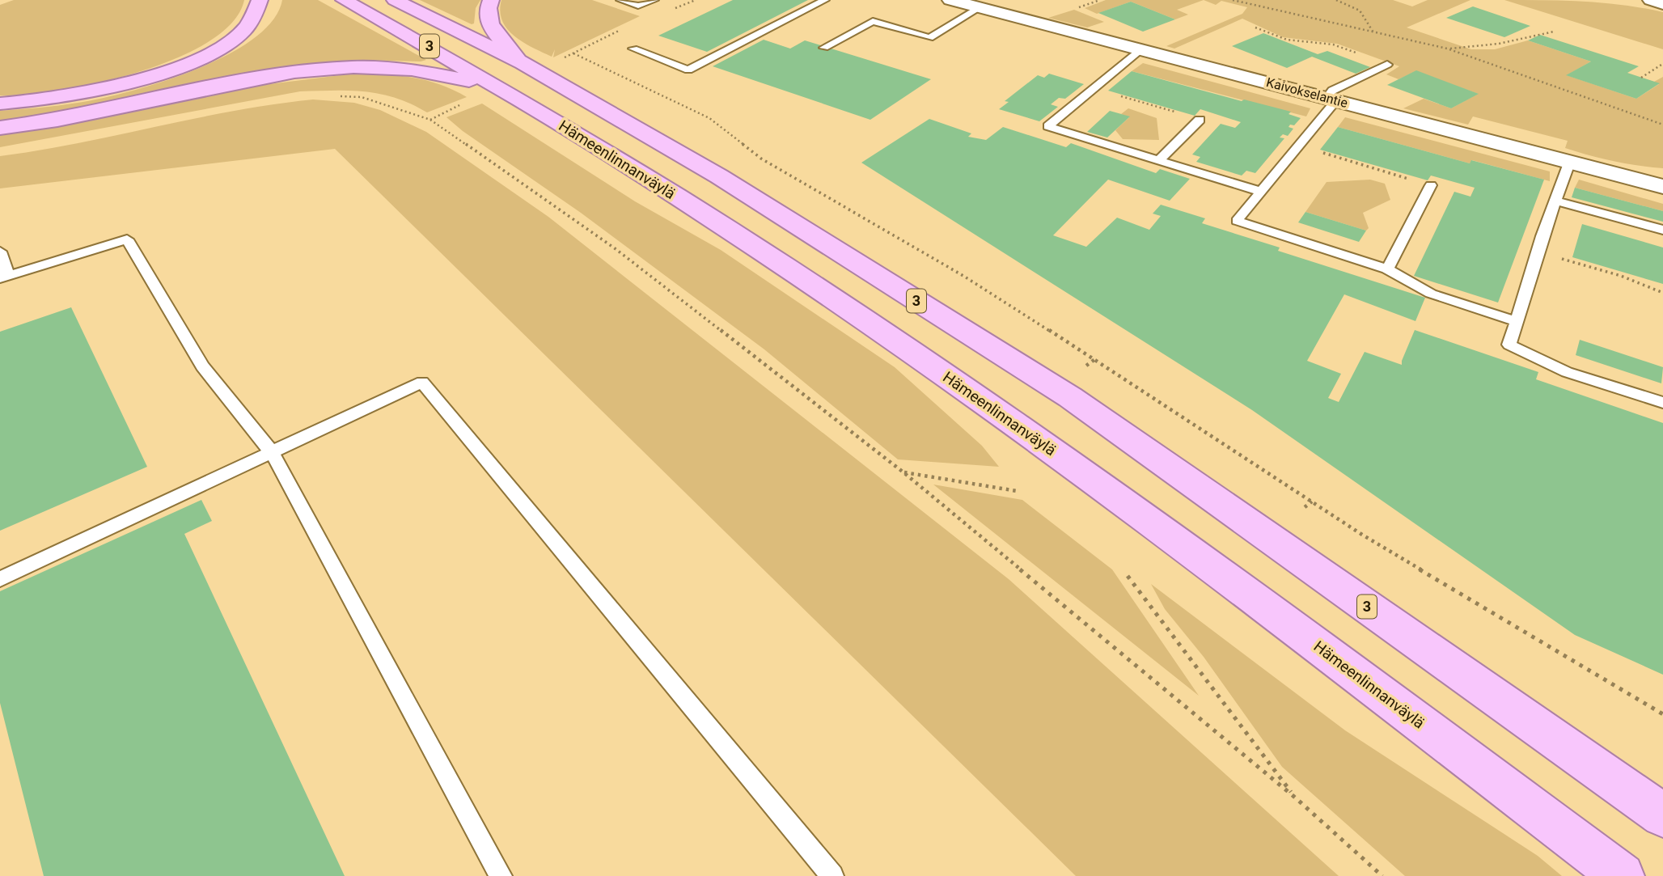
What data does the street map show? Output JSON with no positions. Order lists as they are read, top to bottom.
{
  "streets": {
    "highway": ["3", "Hämeenlinnanväylä"],
    "street": ["Kaivokselantie"]
  }
}
